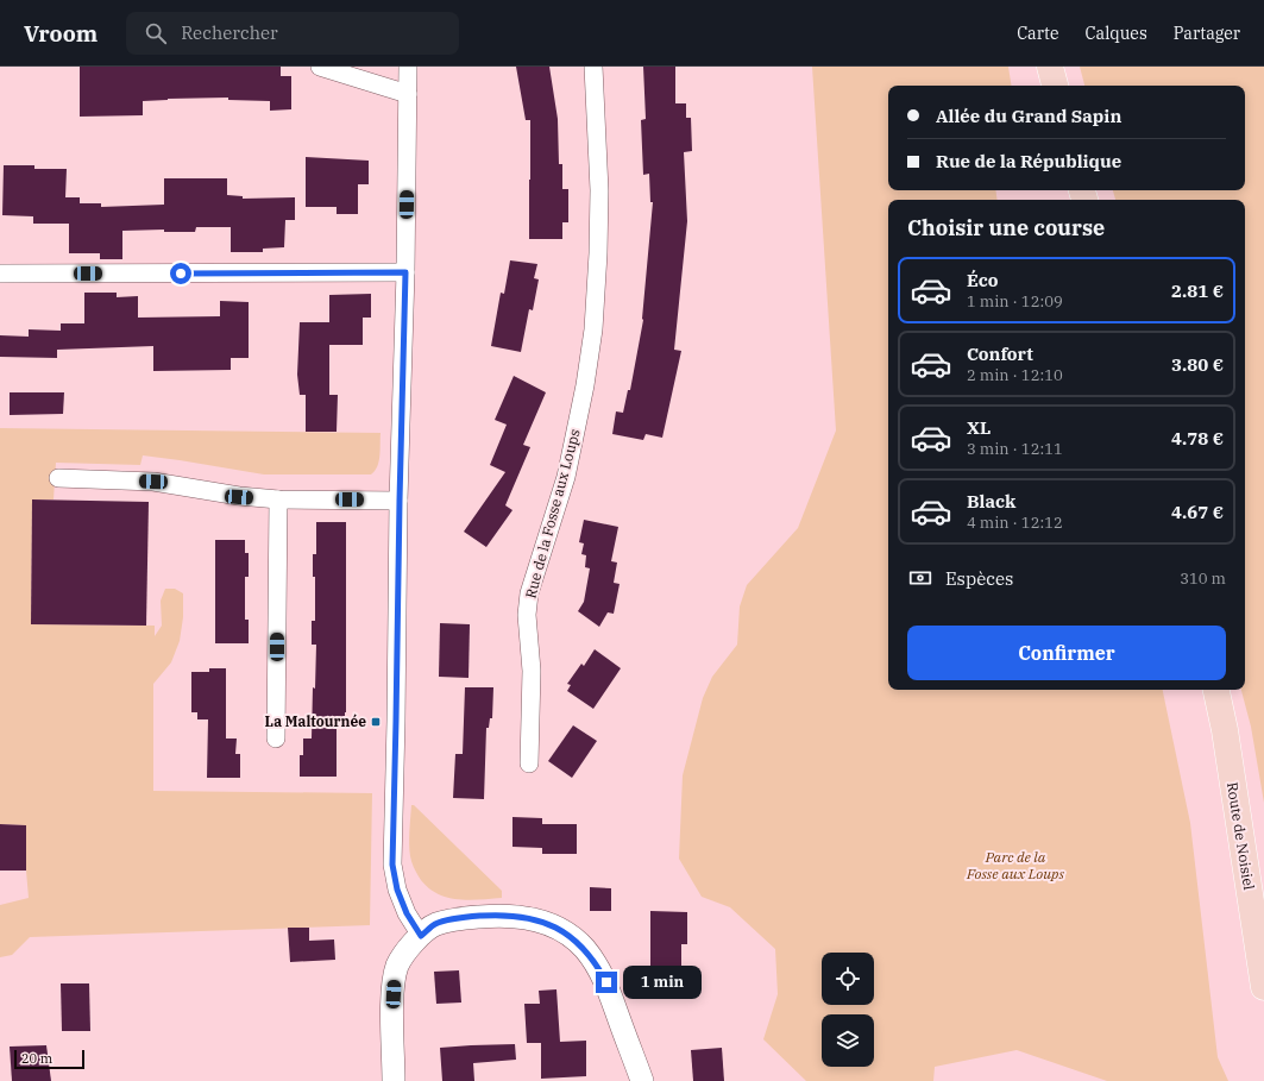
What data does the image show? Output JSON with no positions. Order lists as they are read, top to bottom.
{
  "streets": {
    "main road": ["Route de Noisiel"],
    "street": ["Rue de la Fosse aux Loups"]
  },
  "parks": ["Parc de la Fosse aux Loups"],
  "places": {
    "transit": ["La Maltournée"]
  },
  "scale_bar": "20 m",
  "page": {
    "header": "Vroom",
    "search": "Rechercher",
    "nav": ["Carte", "Calques", "Partager"],
    "banner": ["Allée du Grand Sapin", "Rue de la République"],
    "heading": "Choisir une course",
    "list": [
      {
        "name": "Éco",
        "note": "1 min · 12:09",
        "value": "2.81 €"
      },
      {
        "name": "Confort",
        "note": "2 min · 12:10",
        "value": "3.80 €"
      },
      {
        "name": "XL",
        "note": "3 min · 12:11",
        "value": "4.78 €"
      },
      {
        "name": "Black",
        "note": "4 min · 12:12",
        "value": "4.67 €"
      }
    ],
    "pay": ["Espèces", "310 m"],
    "buttons": "Confirmer",
    "bubble": "1 min",
    "scale": "20 m"
  }
}
